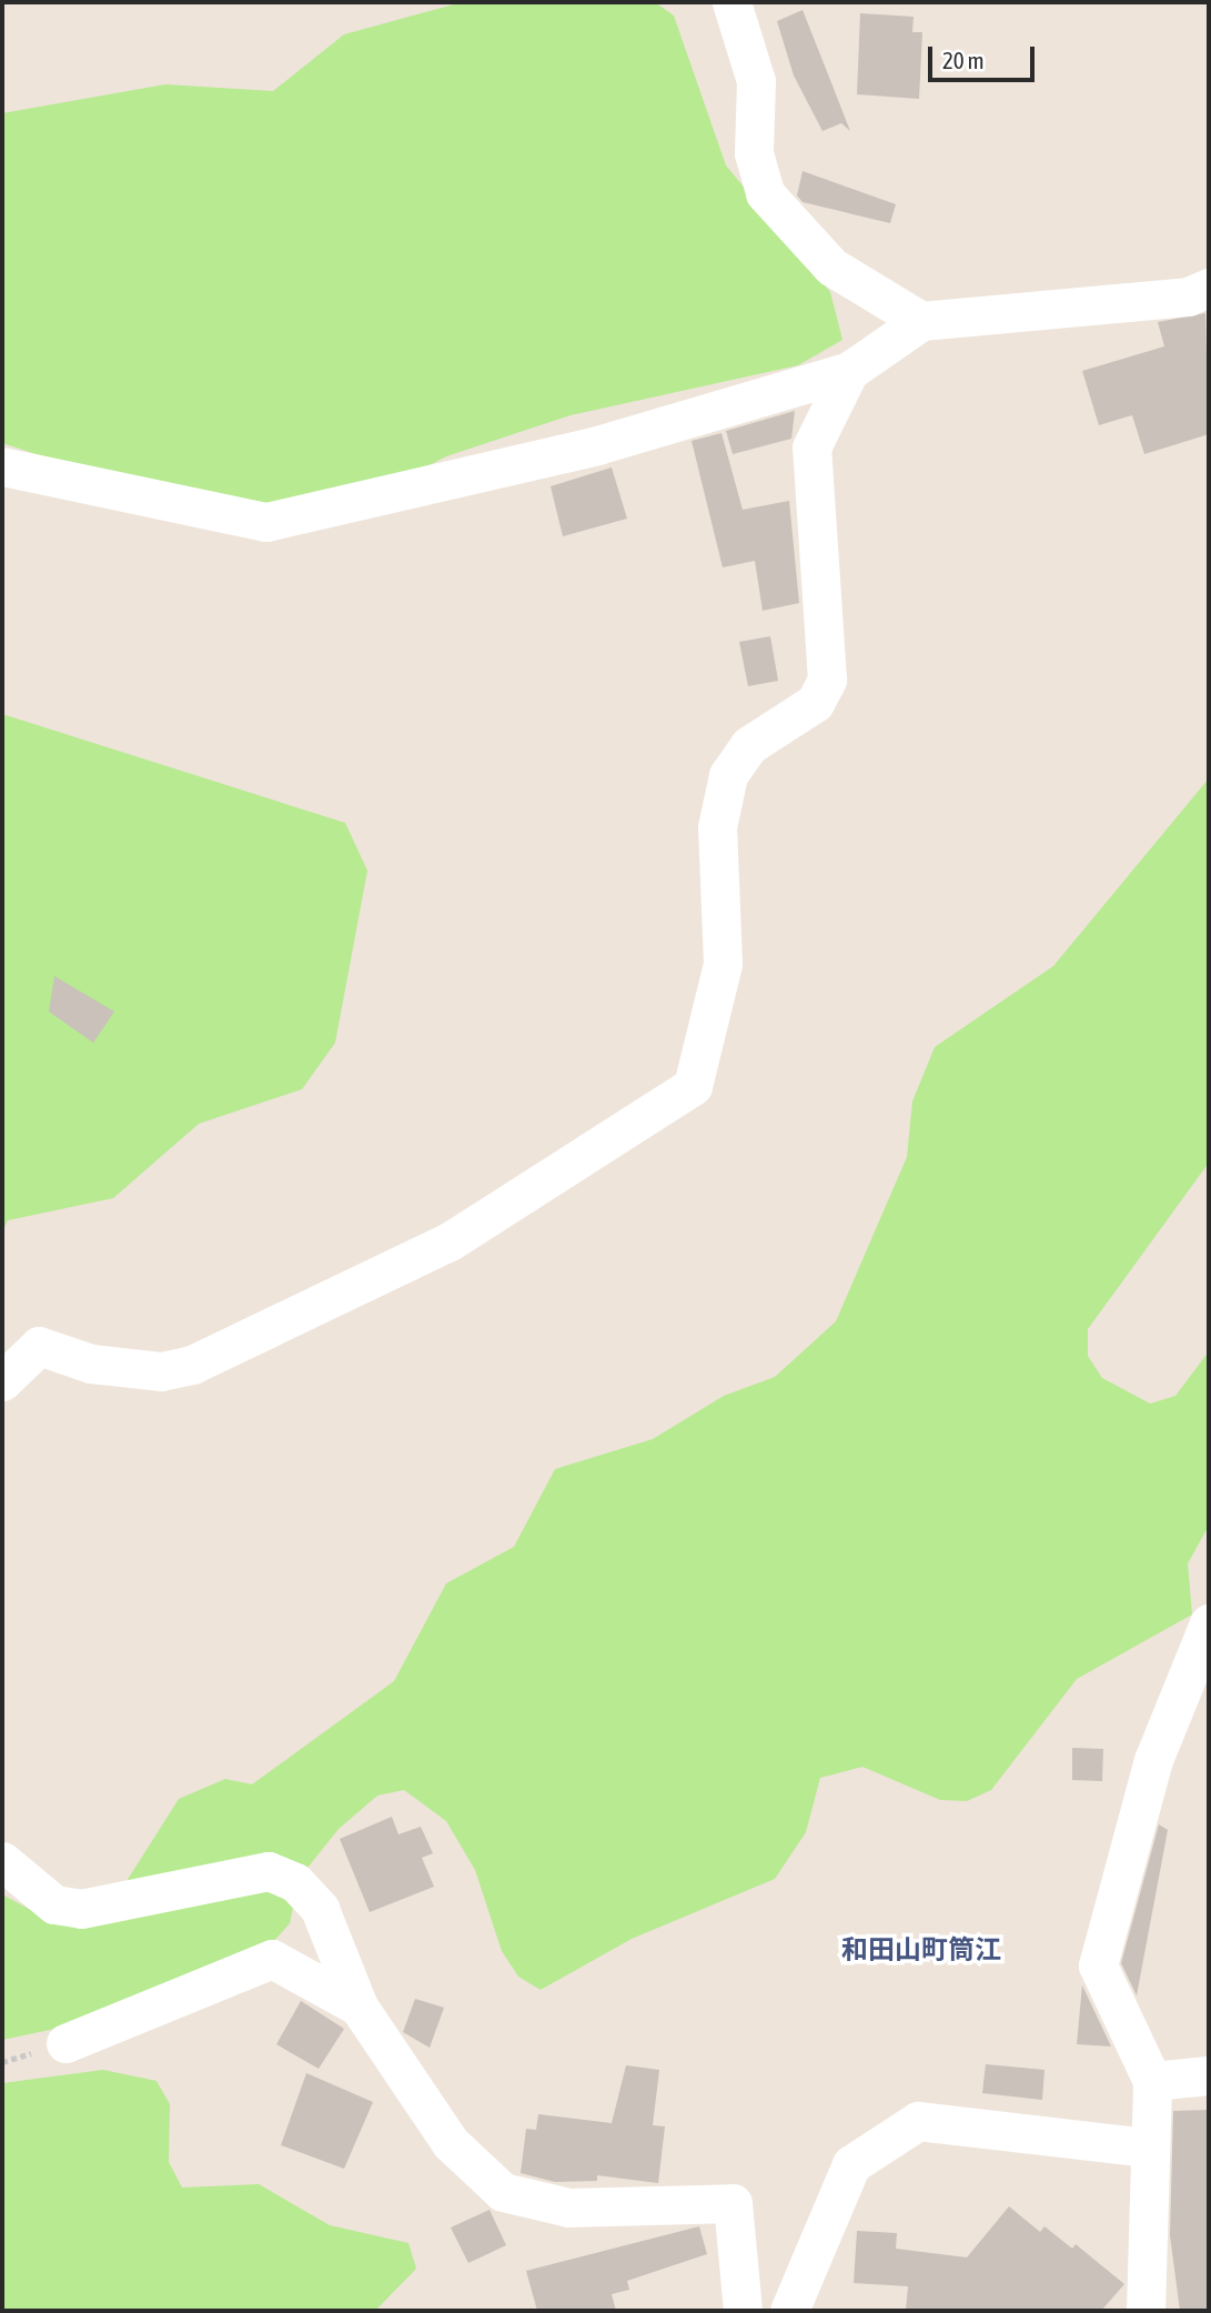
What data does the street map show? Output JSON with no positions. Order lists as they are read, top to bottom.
{
  "districts": ["和田山町筒江"],
  "scale_bar": "20 m"
}
